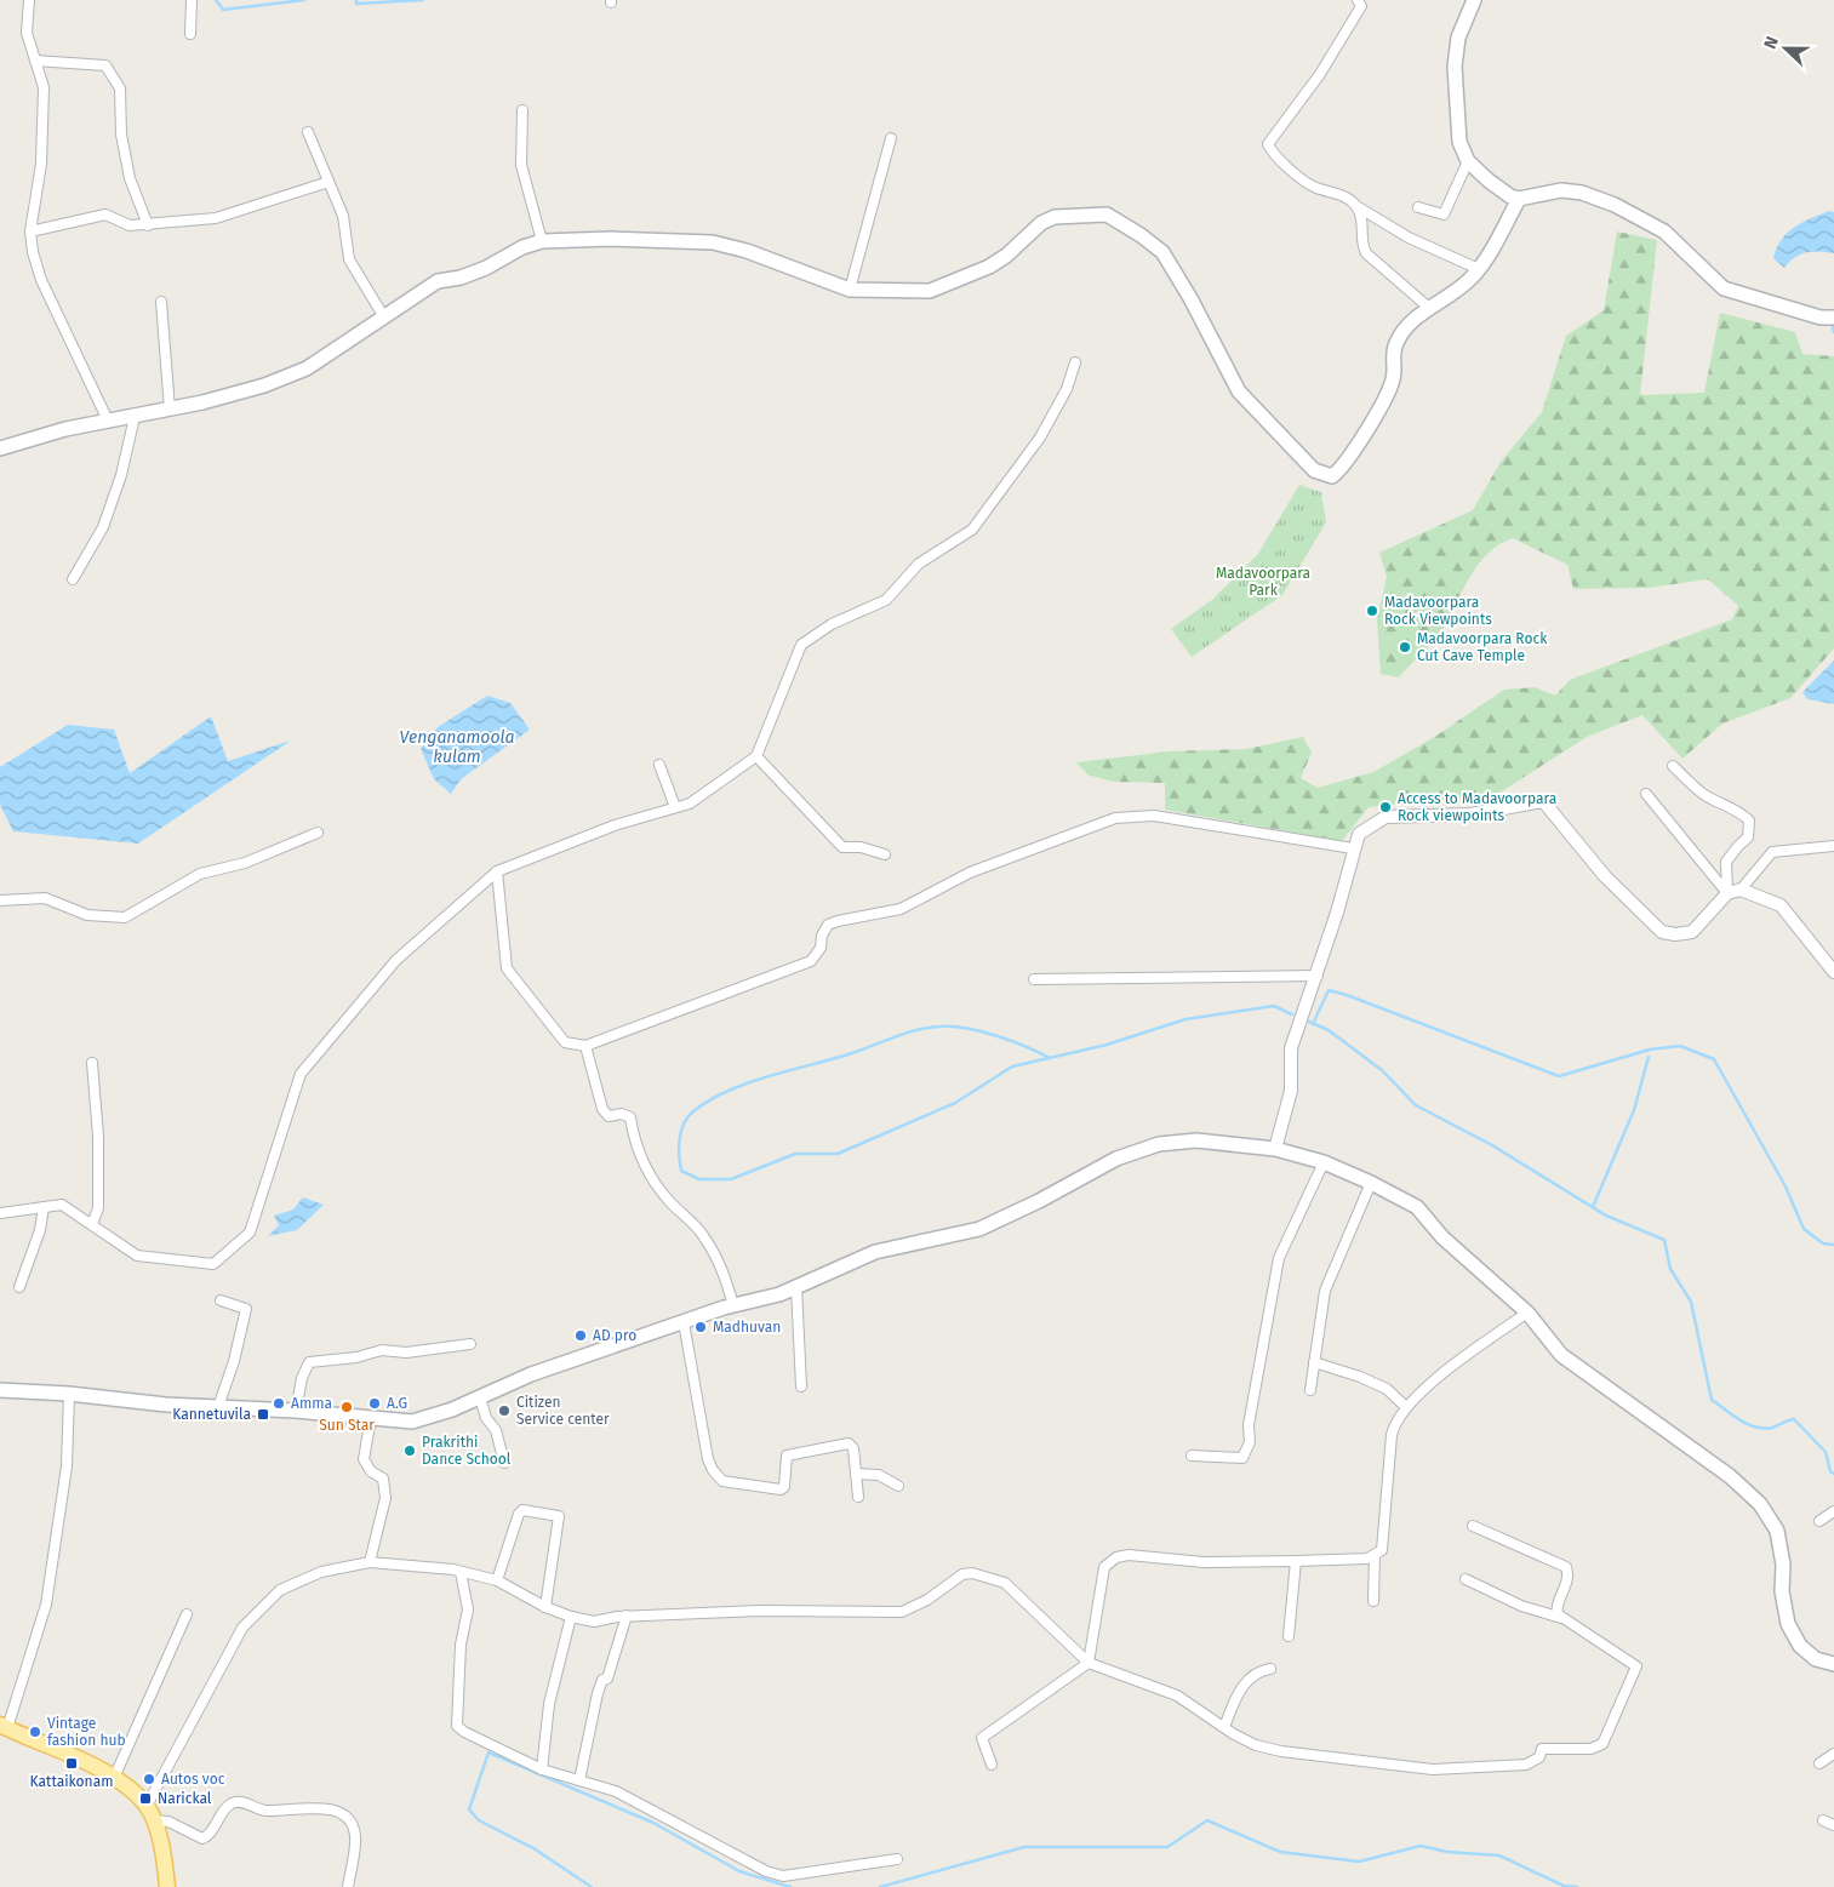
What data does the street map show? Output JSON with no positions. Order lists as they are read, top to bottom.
{
  "water": ["Venganamoola kulam"],
  "parks": ["Madavoorpara Park"],
  "places": {
    "other": [
      "Madavoorpara Rock Viewpoints",
      "Madavoorpara Rock Cut Cave Temple",
      "Access to Madavoorpara Rock viewpoints",
      "Madhuvan",
      "AD pro",
      "Amma",
      "A.G",
      "Sun Star",
      "Citizen Service center",
      "Prakrithi Dance School",
      "Vintage fashion hub",
      "Autos voc"
    ],
    "transit": ["Kannetuvila", "Kattaikonam", "Narickal"]
  },
  "north": "left"
}
